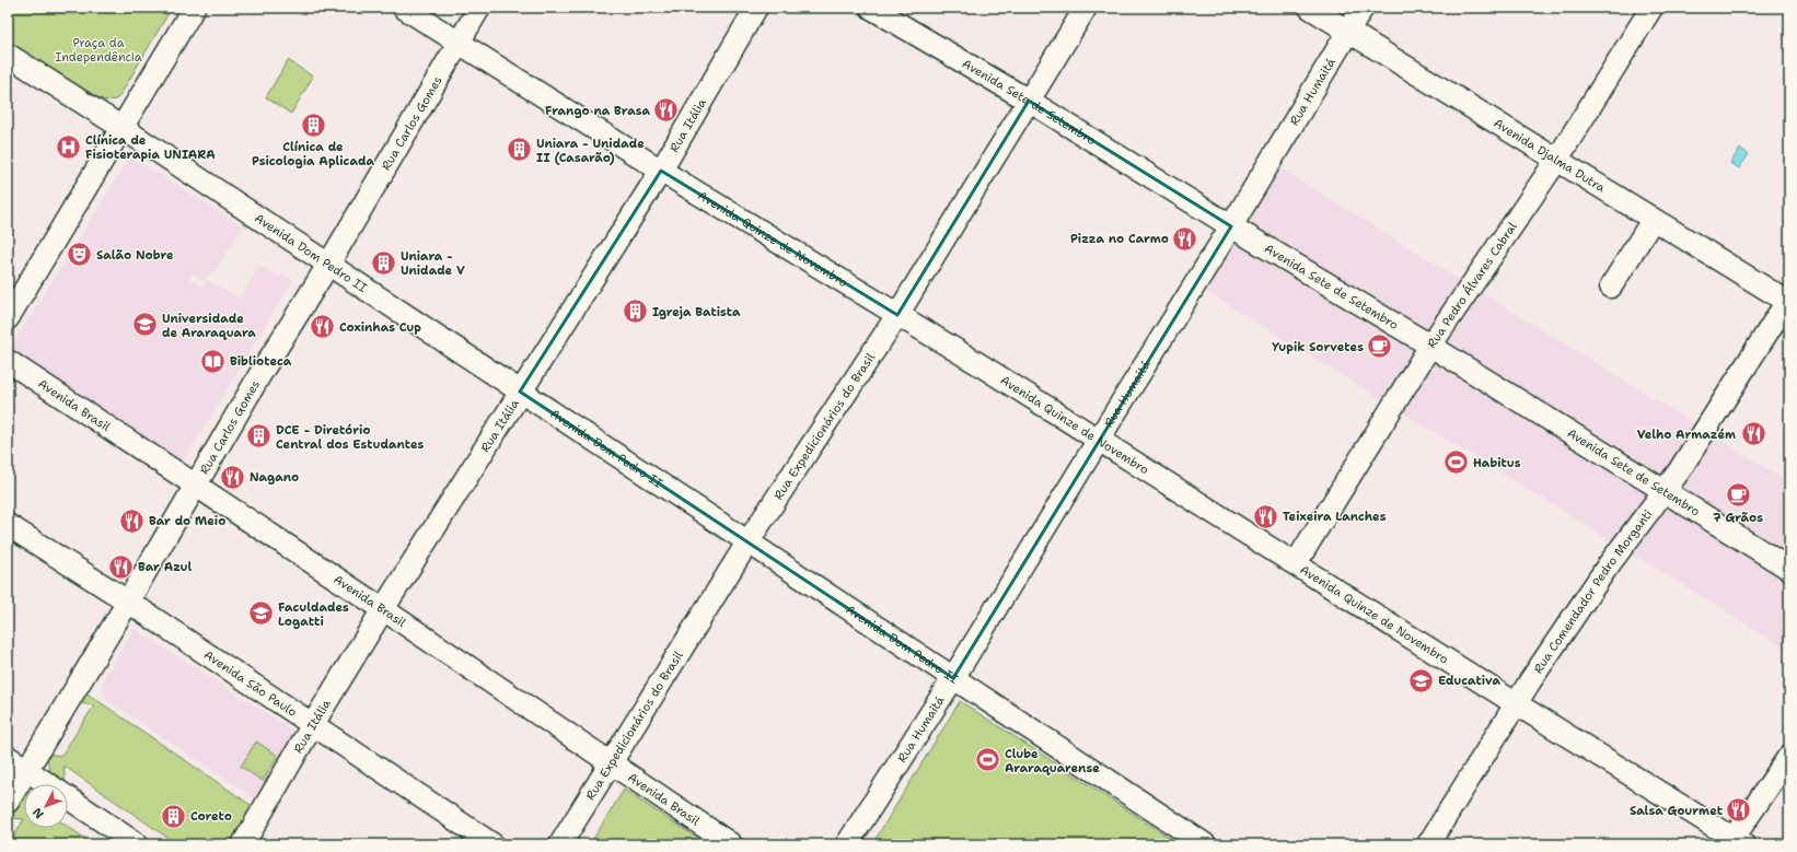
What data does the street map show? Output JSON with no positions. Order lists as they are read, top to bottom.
{
  "streets": {
    "street": [
      "Rua Humaitá",
      "Avenida Sete de Setembro",
      "Rua Carlos Gomes",
      "Rua Itália",
      "Avenida Djalma Dutra",
      "Avenida Quinze de Novembro",
      "Avenida Dom Pedro II",
      "Rua Pedro Álvares Cabral",
      "Avenida Brasil",
      "Rua Expedicionários do Brasil",
      "Rua Comendador Pedro Morganti",
      "Avenida São Paulo"
    ]
  },
  "crossings": [
    ["Rua Humaitá", "Avenida Sete de Setembro"],
    ["Rua Humaitá", "Avenida Djalma Dutra"],
    ["Rua Humaitá", "Avenida Quinze de Novembro"],
    ["Rua Humaitá", "Avenida Dom Pedro II"],
    ["Avenida Sete de Setembro", "Rua Pedro Álvares Cabral"],
    ["Avenida Sete de Setembro", "Rua Expedicionários do Brasil"],
    ["Avenida Sete de Setembro", "Rua Comendador Pedro Morganti"],
    ["Rua Carlos Gomes", "Avenida Quinze de Novembro"],
    ["Rua Carlos Gomes", "Avenida Dom Pedro II"],
    ["Rua Carlos Gomes", "Avenida Brasil"],
    ["Rua Carlos Gomes", "Avenida São Paulo"],
    ["Rua Itália", "Avenida Quinze de Novembro"],
    ["Rua Itália", "Avenida Dom Pedro II"],
    ["Rua Itália", "Avenida Brasil"],
    ["Rua Itália", "Avenida São Paulo"],
    ["Avenida Djalma Dutra", "Rua Pedro Álvares Cabral"],
    ["Avenida Djalma Dutra", "Rua Comendador Pedro Morganti"],
    ["Avenida Quinze de Novembro", "Rua Pedro Álvares Cabral"],
    ["Avenida Quinze de Novembro", "Rua Expedicionários do Brasil"],
    ["Avenida Quinze de Novembro", "Rua Comendador Pedro Morganti"],
    ["Avenida Dom Pedro II", "Rua Expedicionários do Brasil"],
    ["Avenida Brasil", "Rua Expedicionários do Brasil"]
  ],
  "parks": ["Praça da Independência"],
  "places": {
    "restaurant": [
      "Frango na Brasa",
      "Pizza no Carmo",
      "Coxinhas Cup",
      "Velho Armazém",
      "Nagano",
      "Teixeira Lanches",
      "Bar do Meio",
      "Bar Azul",
      "Salsa Gourmet"
    ],
    "building": [
      "Clínica de Psicologia Aplicada",
      "Uniara - Unidade II (Casarão)",
      "Uniara - Unidade V",
      "Igreja Batista",
      "DCE - Diretório Central dos Estudantes",
      "Coreto"
    ],
    "hospital": ["Clínica de Fisioterapia UNIARA"],
    "theatre": ["Salão Nobre"],
    "school or university": ["Universidade de Araraquara", "Faculdades Logatti", "Educativa"],
    "cafe": ["Yupik Sorvetes", "7 Grãos"],
    "library": ["Biblioteca"],
    "sports": ["Habitus", "Clube Araraquarense"]
  },
  "north": "bottom left"
}
